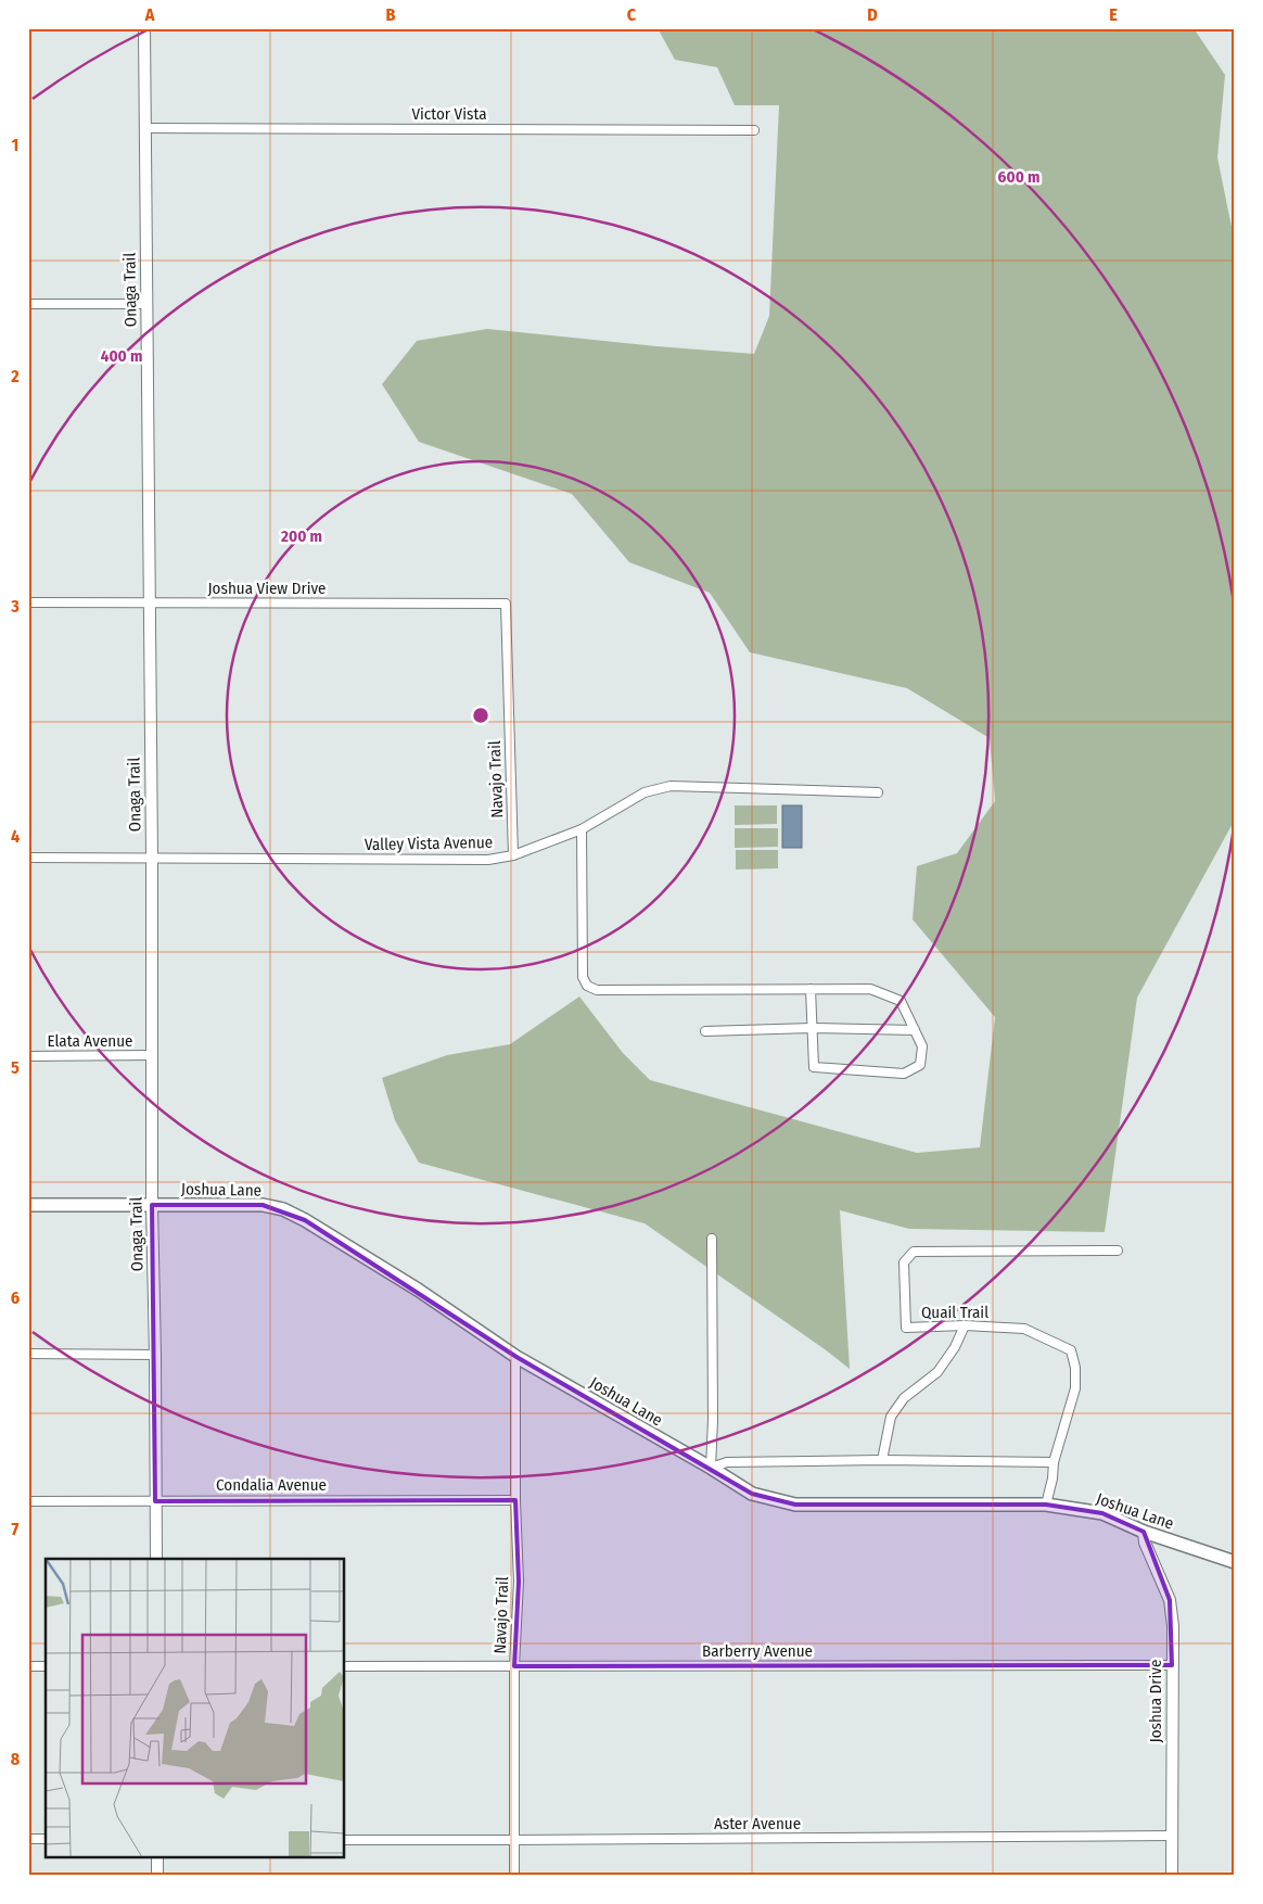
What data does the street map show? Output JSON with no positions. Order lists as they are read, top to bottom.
{
  "streets": {
    "main road": ["Joshua Lane"],
    "street": [
      "Victor Vista",
      "Onaga Trail",
      "Joshua View Drive",
      "Navajo Trail",
      "Valley Vista Avenue",
      "Elata Avenue",
      "Quail Trail",
      "Condalia Avenue",
      "Barberry Avenue",
      "Joshua Drive",
      "Aster Avenue"
    ]
  },
  "crossings": [
    ["Victor Vista", "Onaga Trail"],
    ["Onaga Trail", "Joshua View Drive"],
    ["Onaga Trail", "Valley Vista Avenue"],
    ["Onaga Trail", "Elata Avenue"],
    ["Onaga Trail", "Joshua Lane"],
    ["Onaga Trail", "Condalia Avenue"],
    ["Joshua View Drive", "Navajo Trail"],
    ["Navajo Trail", "Valley Vista Avenue"],
    ["Navajo Trail", "Joshua Lane"],
    ["Navajo Trail", "Condalia Avenue"],
    ["Navajo Trail", "Barberry Avenue"],
    ["Navajo Trail", "Aster Avenue"],
    ["Joshua Lane", "Joshua Drive"],
    ["Barberry Avenue", "Joshua Drive"],
    ["Joshua Drive", "Aster Avenue"]
  ],
  "grid": {
    "columns": [
      "A",
      "B",
      "C",
      "D",
      "E"
    ],
    "rows": [
      "1",
      "2",
      "3",
      "4",
      "5",
      "6",
      "7",
      "8"
    ]
  },
  "rings": ["600 m", "400 m", "200 m"]
}
